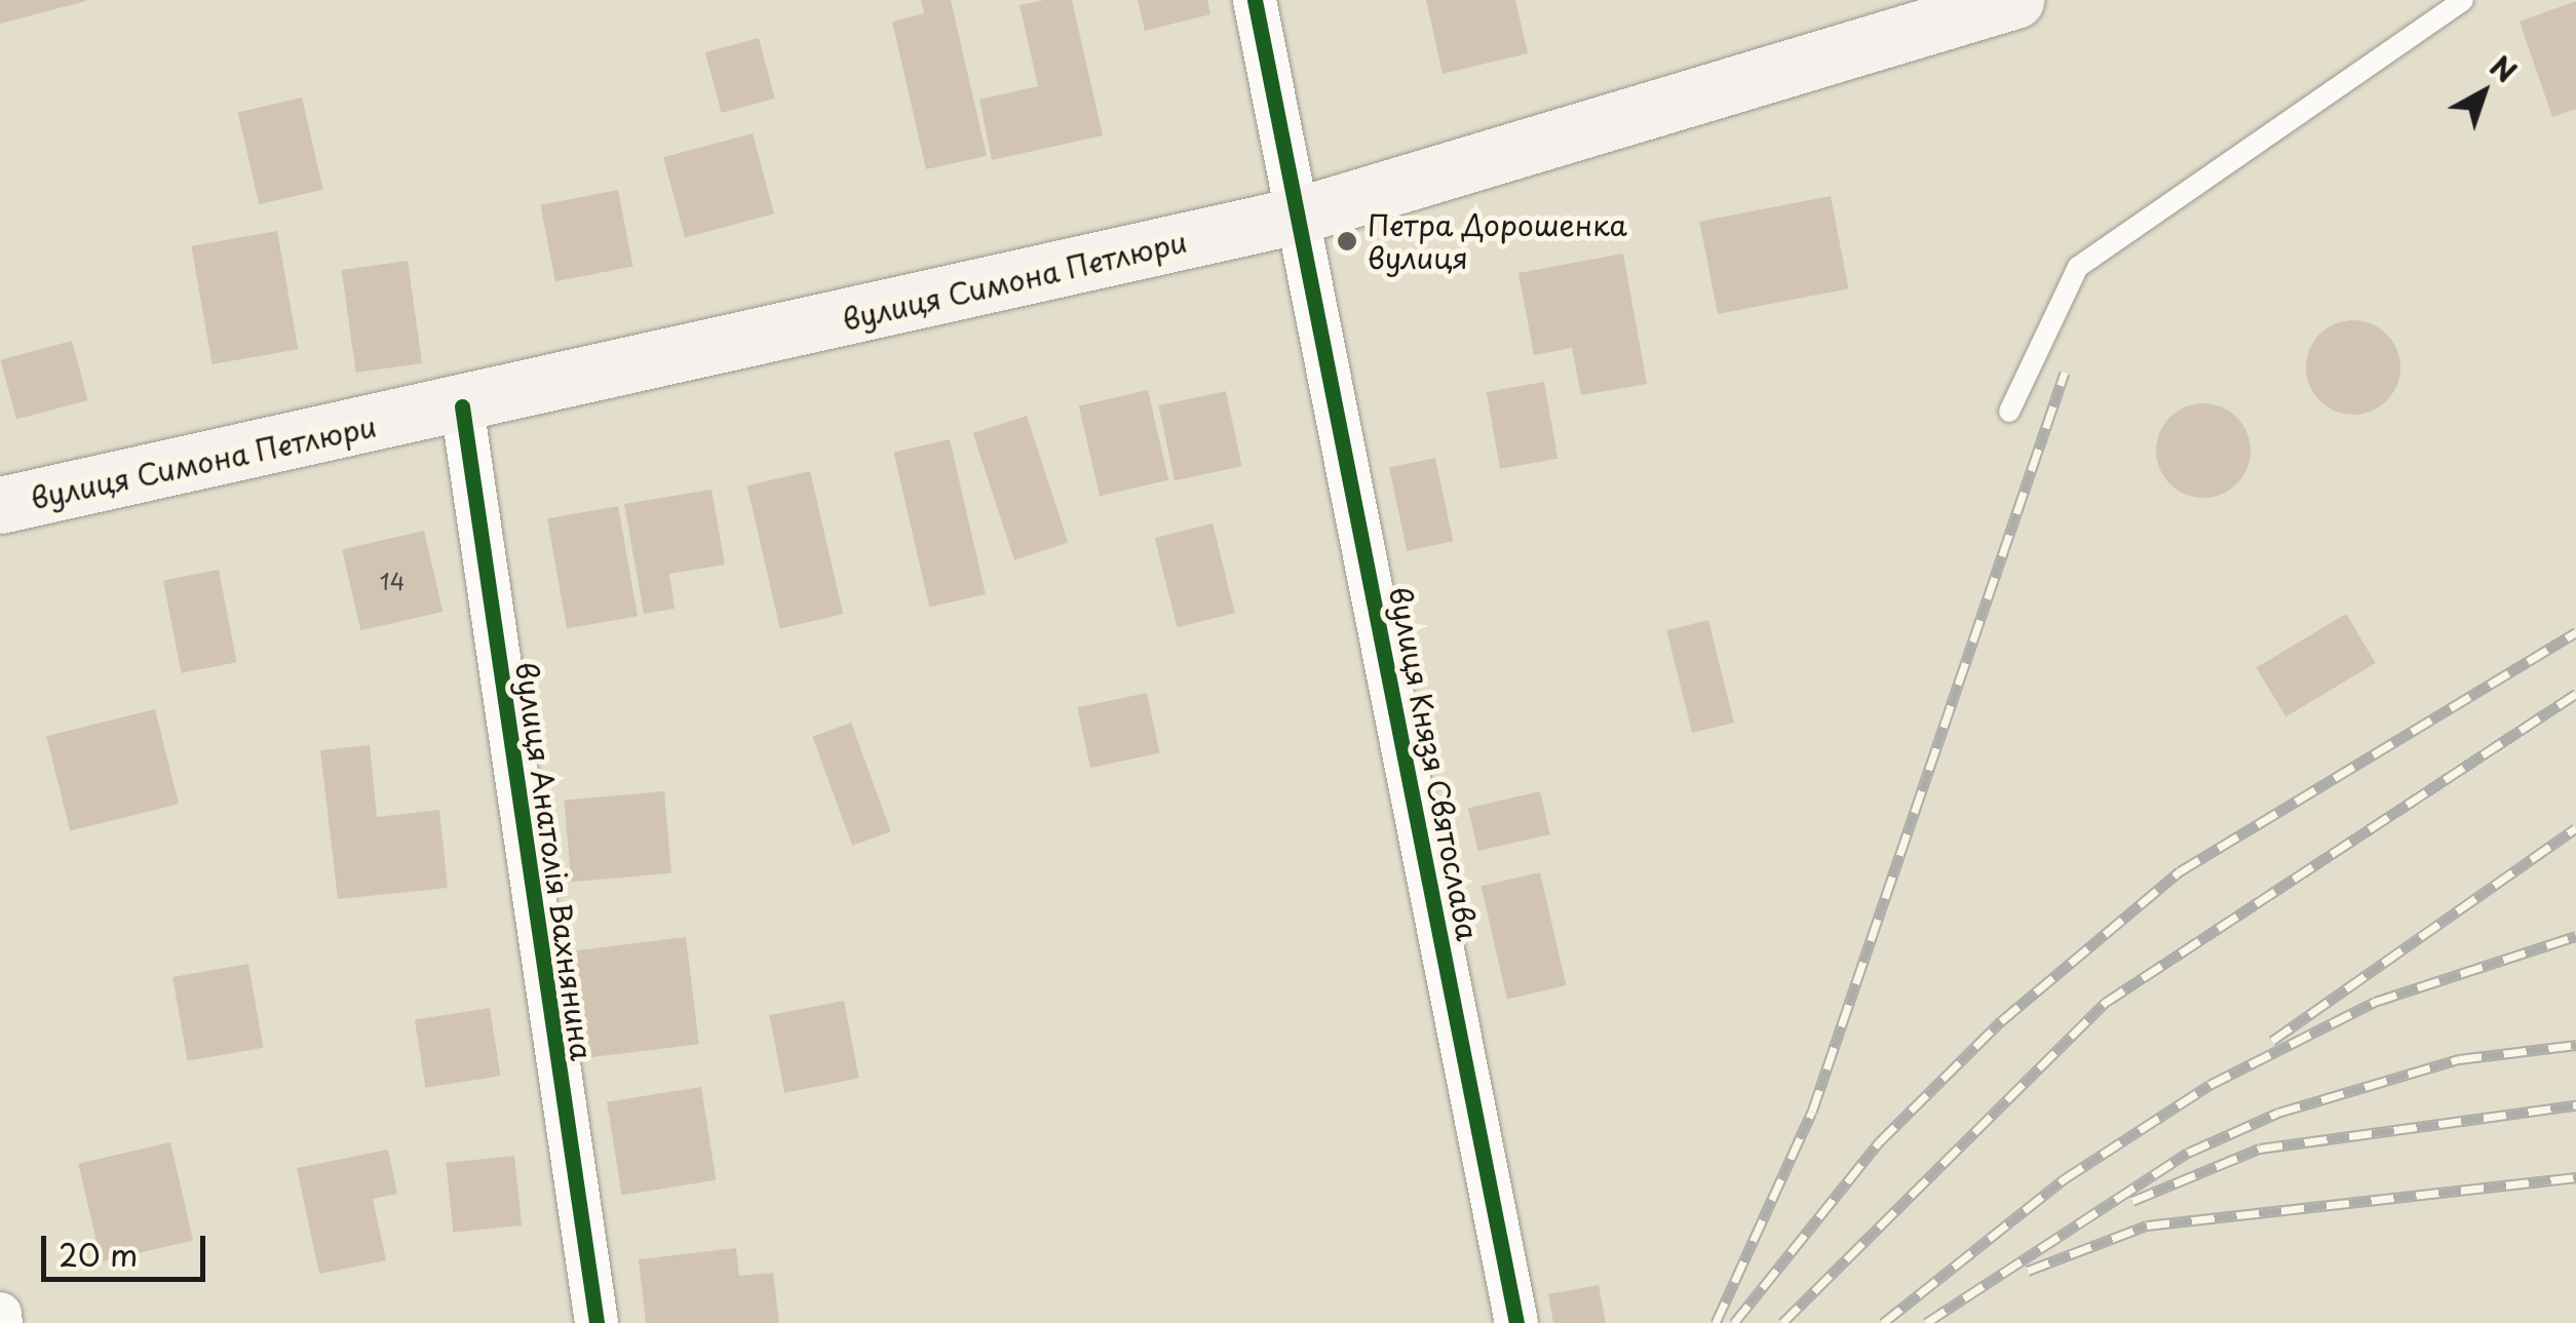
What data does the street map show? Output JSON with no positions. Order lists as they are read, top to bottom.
{
  "streets": {
    "main road": ["вулиця Симона Петлюри"],
    "street": ["вулиця Князя Святослава", "вулиця Анатолія Вахнянина"]
  },
  "crossings": [
    ["вулиця Симона Петлюри", "вулиця Князя Святослава"],
    ["вулиця Симона Петлюри", "вулиця Анатолія Вахнянина"]
  ],
  "places": ["Петра Дорошенка вулиця"],
  "house_numbers": ["14"],
  "scale_bar": "20 m",
  "north": "top right"
}
